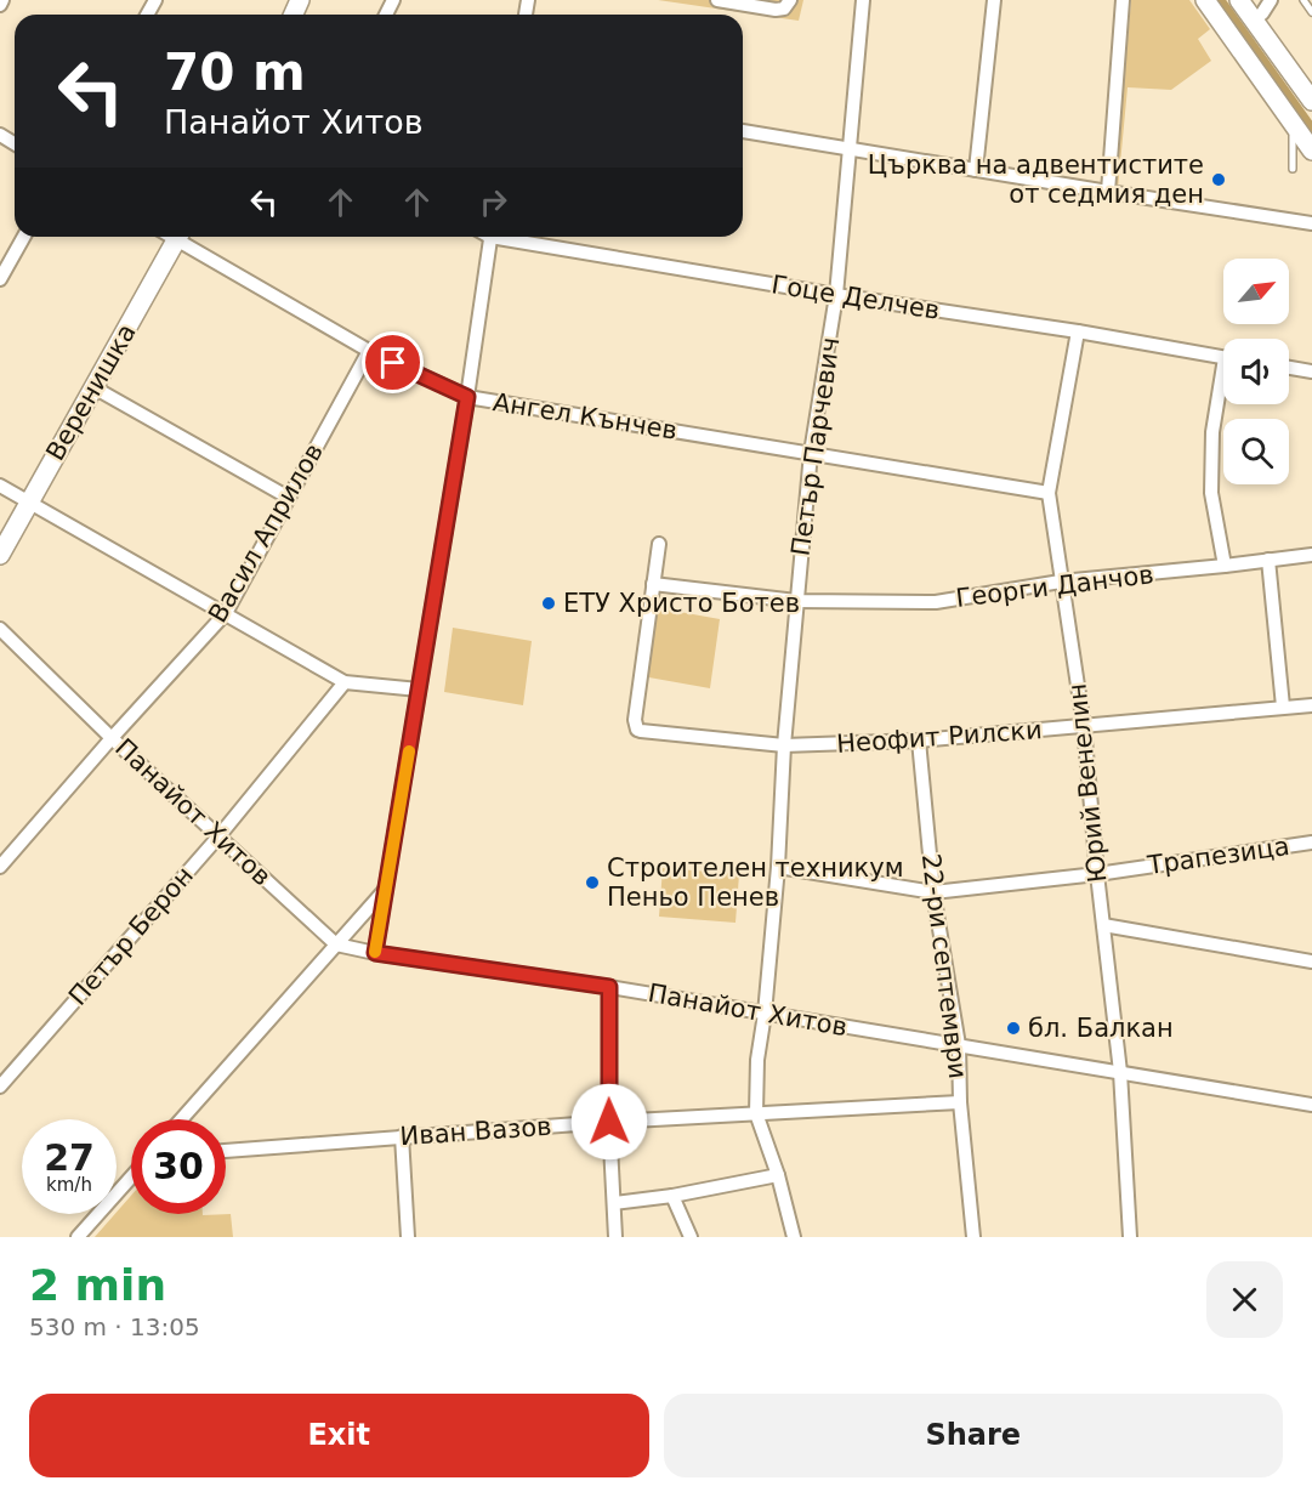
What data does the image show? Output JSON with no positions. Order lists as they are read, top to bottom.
{
  "streets": {
    "main road": ["Веренишка"],
    "street": [
      "Гоце Делчев",
      "Ангел Кънчев",
      "Петър Парчевич",
      "Васил Априлов",
      "Георги Данчов",
      "Неофит Рилски",
      "Юрий Венелин",
      "Панайот Хитов",
      "Трапезица",
      "Петър Берон",
      "22-ри септември",
      "Иван Вазов"
    ]
  },
  "crossings": [
    ["Гоце Делчев", "Петър Парчевич"],
    ["Гоце Делчев", "Юрий Венелин"],
    ["Ангел Кънчев", "Петър Парчевич"],
    ["Ангел Кънчев", "Васил Априлов"],
    ["Ангел Кънчев", "Юрий Венелин"],
    ["Петър Парчевич", "Георги Данчов"],
    ["Петър Парчевич", "Неофит Рилски"],
    ["Петър Парчевич", "Панайот Хитов"],
    ["Петър Парчевич", "Трапезица"],
    ["Петър Парчевич", "Иван Вазов"],
    ["Васил Априлов", "Панайот Хитов"],
    ["Георги Данчов", "Неофит Рилски"],
    ["Георги Данчов", "Юрий Венелин"],
    ["Неофит Рилски", "Юрий Венелин"],
    ["Неофит Рилски", "22-ри септември"],
    ["Юрий Венелин", "Панайот Хитов"],
    ["Юрий Венелин", "Трапезица"],
    ["Панайот Хитов", "Петър Берон"],
    ["Панайот Хитов", "22-ри септември"],
    ["Трапезица", "22-ри септември"],
    ["22-ри септември", "Иван Вазов"]
  ],
  "places": [
    "Църква на адвентистите от седмия ден",
    "ЕТУ Христо Ботев",
    "Строителен техникум Пеньо Пенев",
    "бл. Балкан"
  ],
  "north": "top right",
  "page": {
    "turn": ["70 m", "Панайот Хитов"],
    "speed": "27 km/h",
    "limit": "30",
    "heading": ["2 min", "530 m · 13:05"],
    "buttons": ["Exit", "Share"]
  }
}
